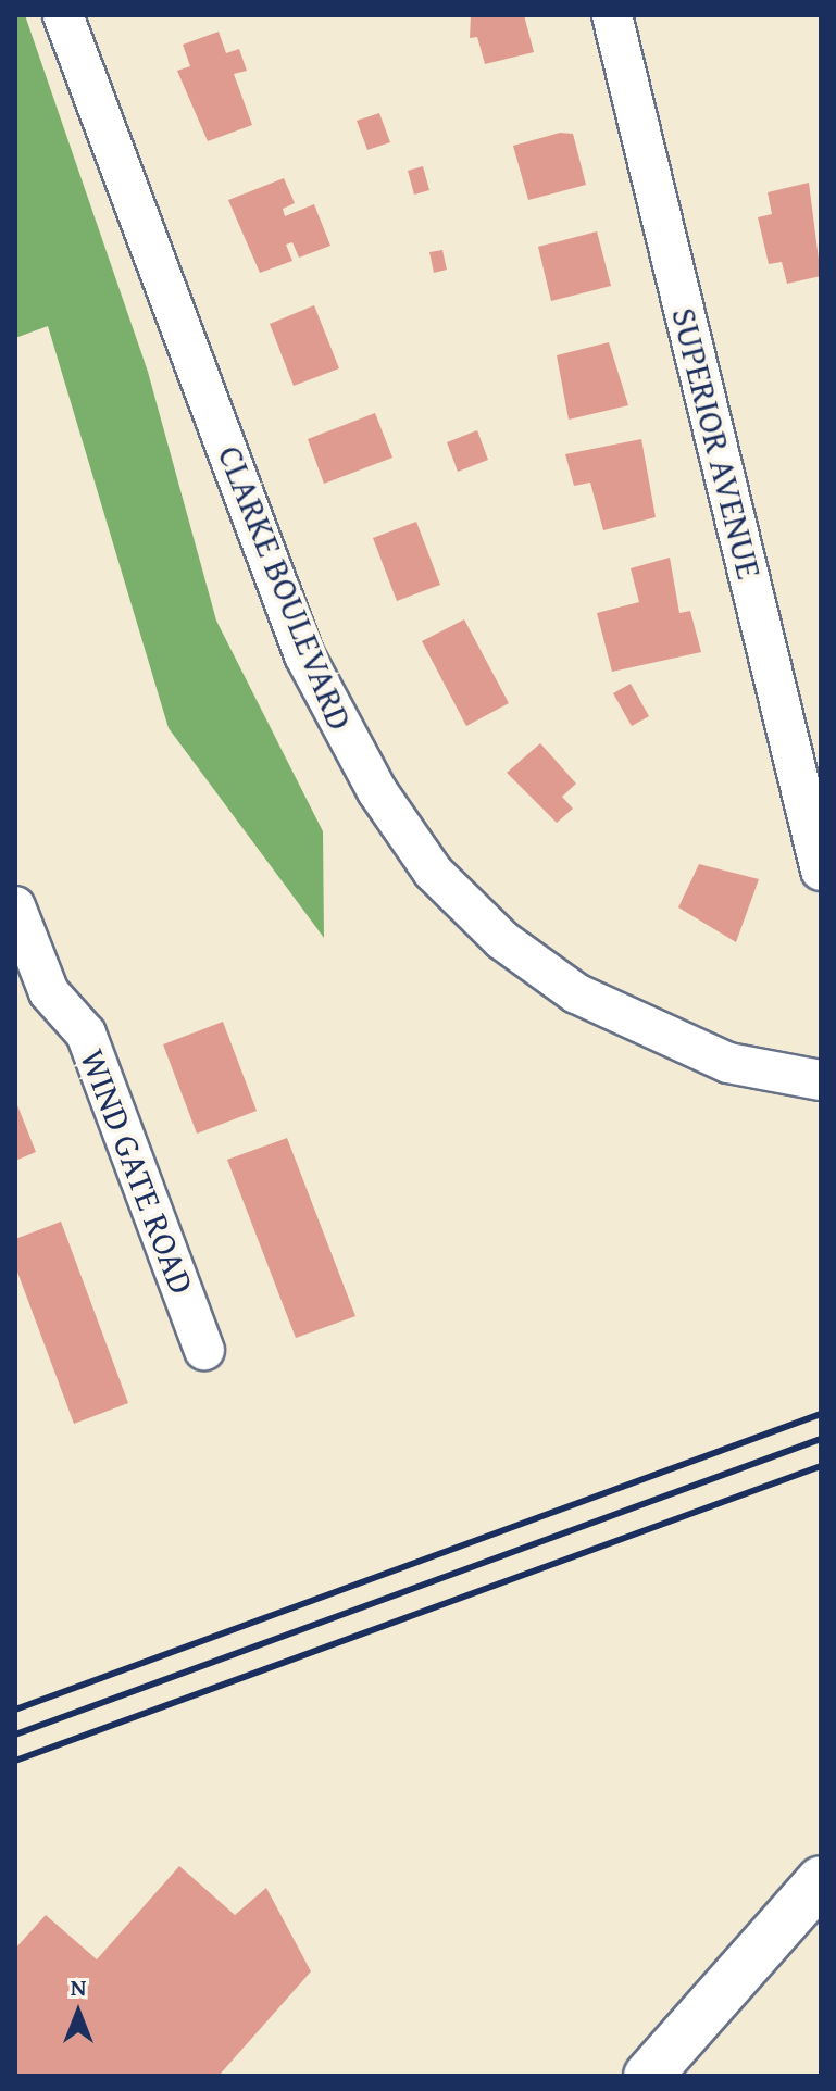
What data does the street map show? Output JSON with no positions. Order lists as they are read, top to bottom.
{
  "streets": {
    "street": ["SUPERIOR AVENUE", "CLARKE BOULEVARD", "WIND GATE ROAD"]
  },
  "north": "top"
}
